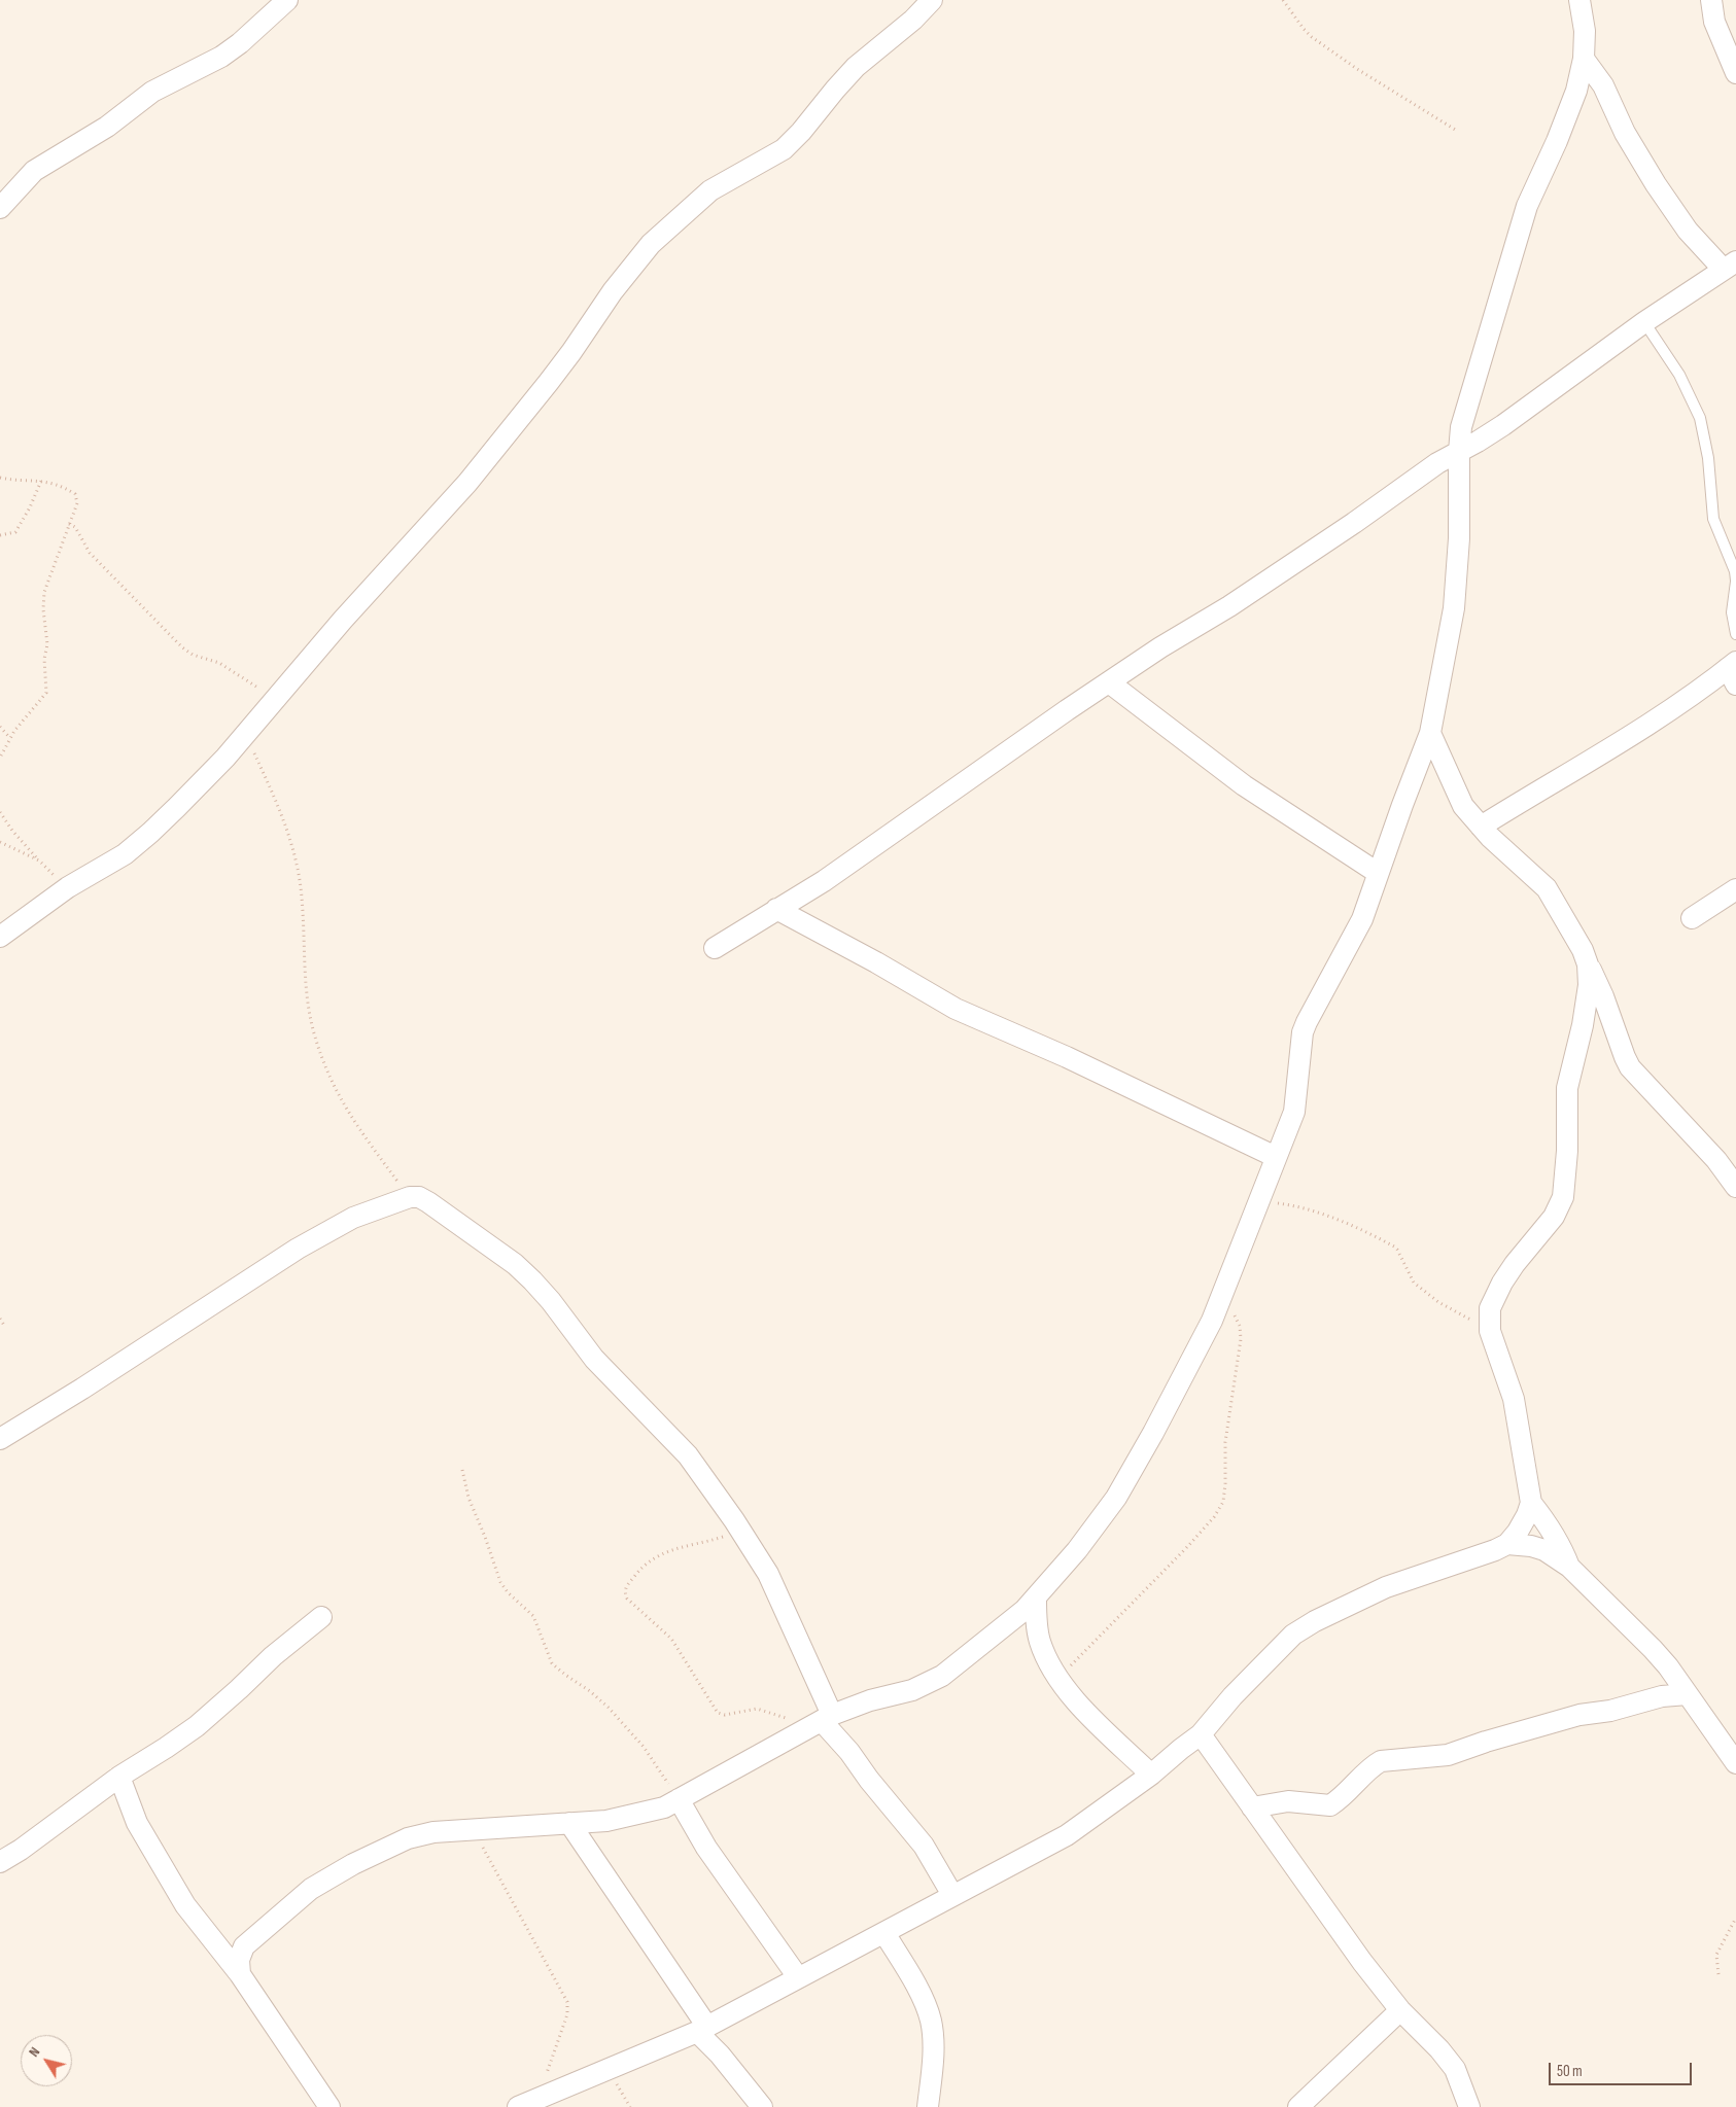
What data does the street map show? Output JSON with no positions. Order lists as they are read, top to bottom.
{
  "scale_bar": "50 m",
  "north": "top left"
}
